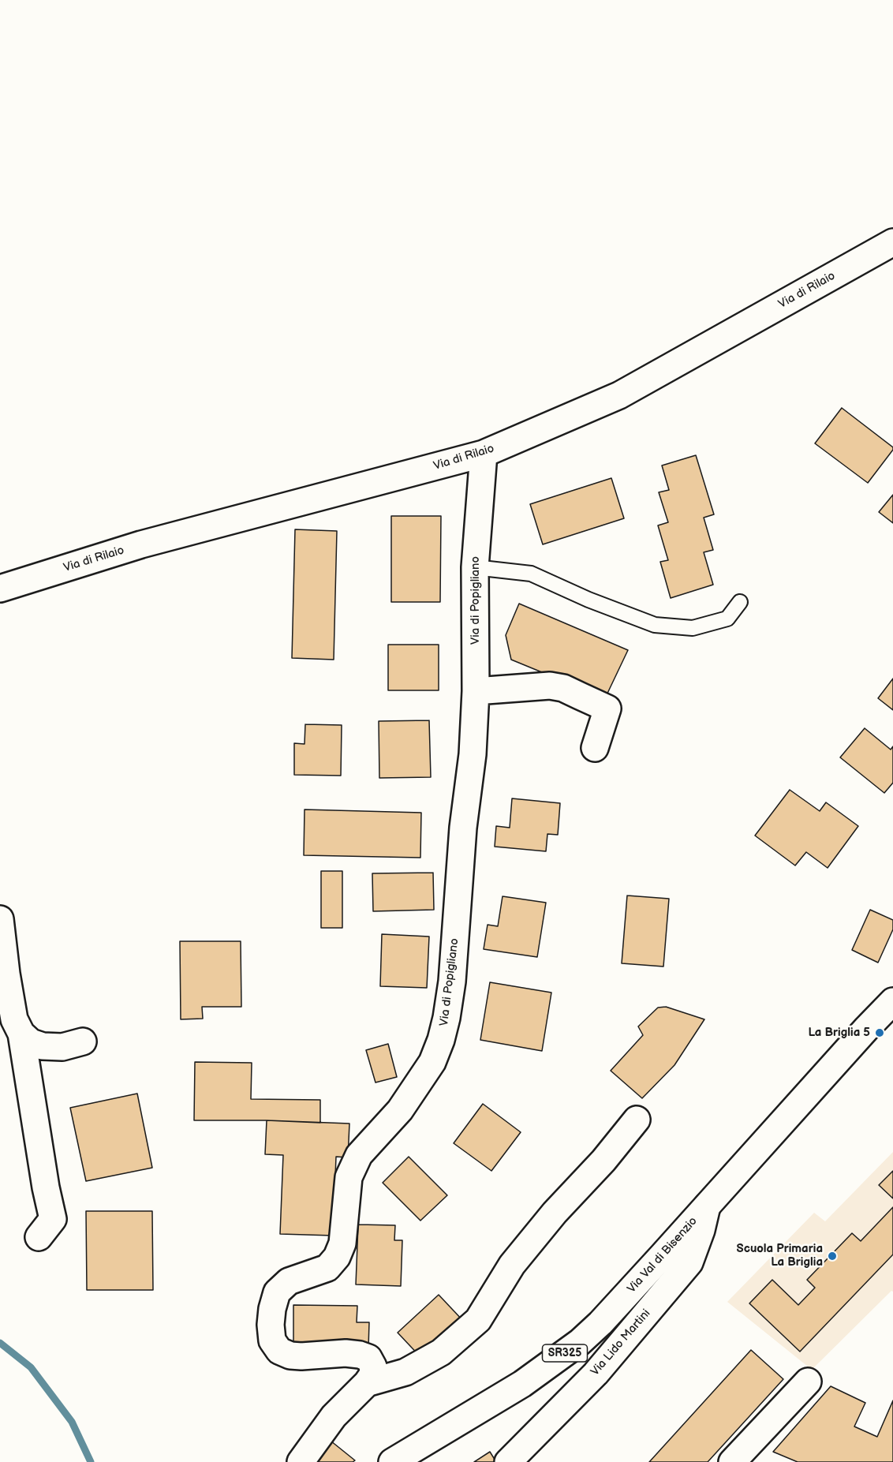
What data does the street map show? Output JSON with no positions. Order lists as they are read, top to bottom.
{
  "streets": {
    "street": [
      "Via di Rilaio",
      "Via di Popigliano",
      "Via Val di Bisenzio",
      "Via Lido Martini",
      "SR325"
    ]
  },
  "crossings": [
    ["Via di Rilaio", "Via di Popigliano"],
    ["Via Val di Bisenzio", "Via Lido Martini"]
  ],
  "places": ["La Briglia 5", "Scuola Primaria La Briglia"]
}
